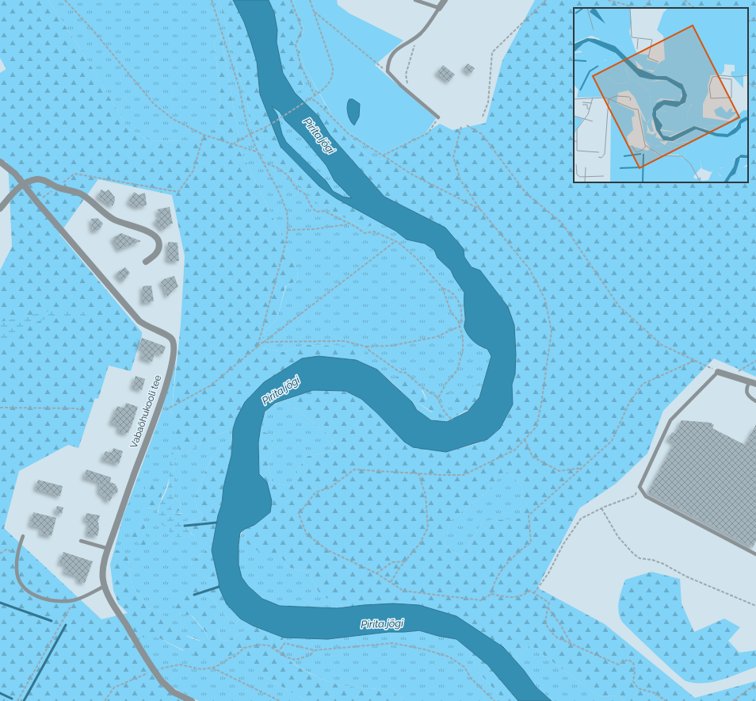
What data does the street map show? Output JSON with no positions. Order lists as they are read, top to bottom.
{
  "streets": {
    "street": ["Vabaõhukooli tee"]
  },
  "water": ["Pirita jõgi"]
}
